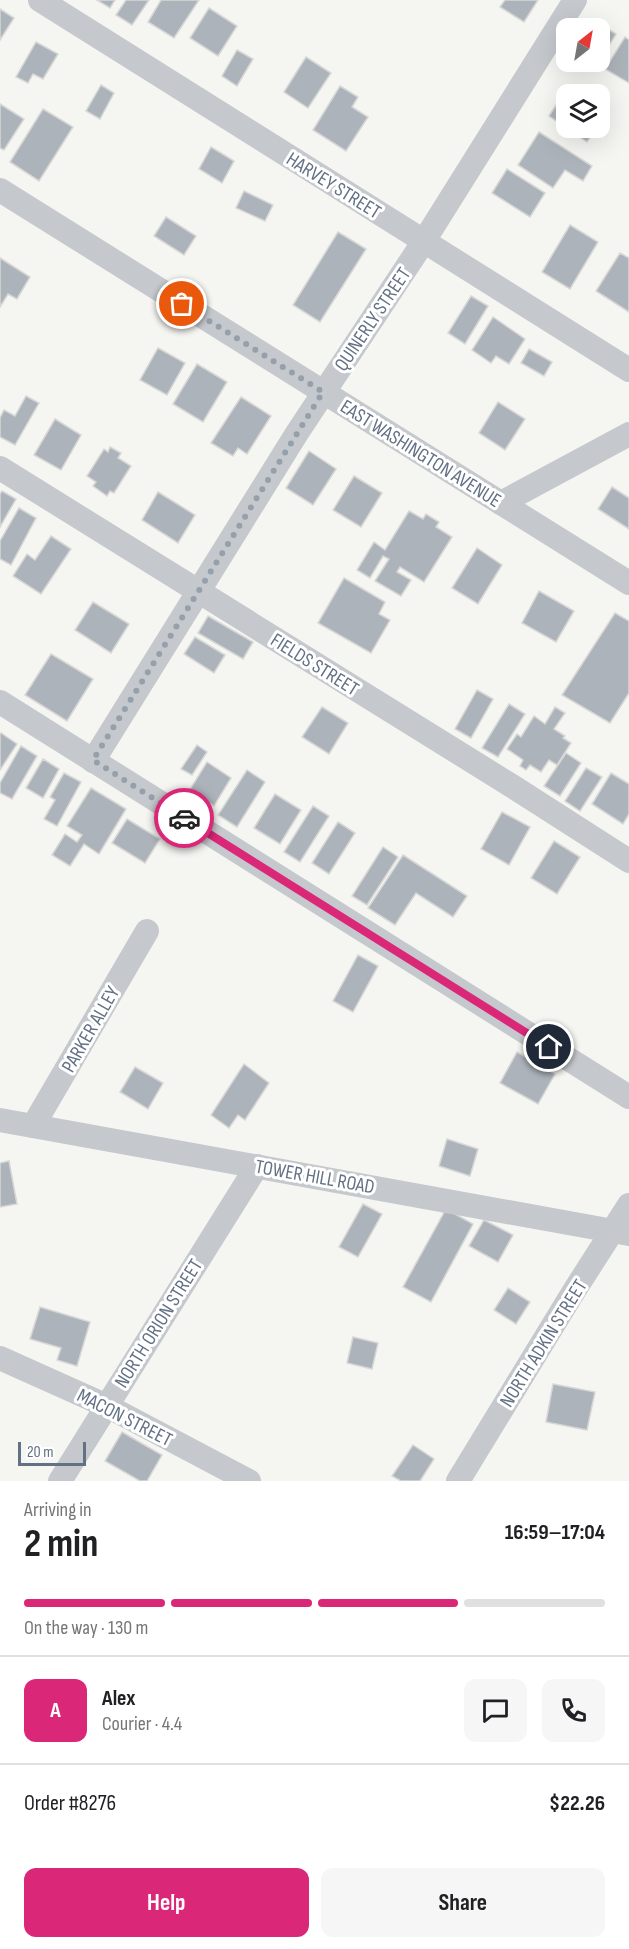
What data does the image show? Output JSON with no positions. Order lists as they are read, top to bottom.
{
  "streets": {
    "street": [
      "HARVEY STREET",
      "QUINERLY STREET",
      "EAST WASHINGTON AVENUE",
      "FIELDS STREET",
      "PARKER ALLEY",
      "TOWER HILL ROAD",
      "NORTH ORION STREET",
      "NORTH ADKIN STREET",
      "MACON STREET"
    ]
  },
  "crossings": [
    ["HARVEY STREET", "QUINERLY STREET"],
    ["QUINERLY STREET", "EAST WASHINGTON AVENUE"],
    ["QUINERLY STREET", "FIELDS STREET"],
    ["PARKER ALLEY", "TOWER HILL ROAD"],
    ["TOWER HILL ROAD", "NORTH ORION STREET"],
    ["TOWER HILL ROAD", "NORTH ADKIN STREET"],
    ["NORTH ORION STREET", "MACON STREET"]
  ],
  "scale_bar": "20 m",
  "north": "top right",
  "page": {
    "scale": "20 m",
    "heading": ["2 min", "Arriving in", "16:59–17:04"],
    "panel": [
      "Alex",
      "Courier · 4.4",
      "Order #8276",
      "$22.26"
    ],
    "bar": "On the way · 130 m",
    "round": "A",
    "buttons": ["Help", "Share"]
  }
}
